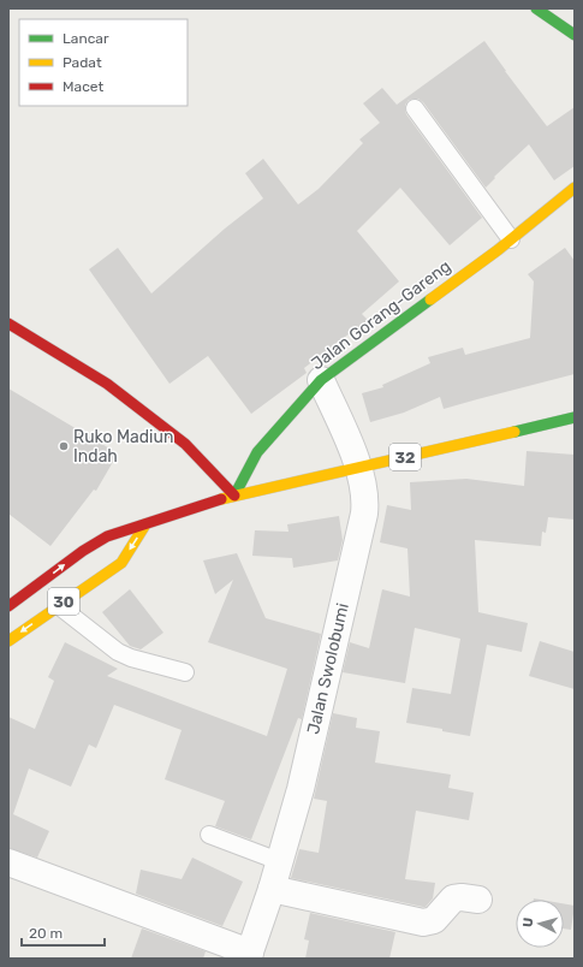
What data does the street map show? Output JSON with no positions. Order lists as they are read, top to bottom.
{
  "streets": {
    "main road": ["Jalan Gorang-Gareng", "32", "30"],
    "street": ["Jalan Swolobumi"]
  },
  "crossings": [
    ["Jalan Gorang-Gareng", "32"],
    ["Jalan Gorang-Gareng", "30"],
    ["Jalan Gorang-Gareng", "Jalan Swolobumi"],
    ["32", "30"],
    ["32", "Jalan Swolobumi"]
  ],
  "places": ["Ruko Madiun Indah"],
  "legend": ["Lancar", "Padat", "Macet"],
  "scale_bar": "20 m",
  "north": "left"
}
